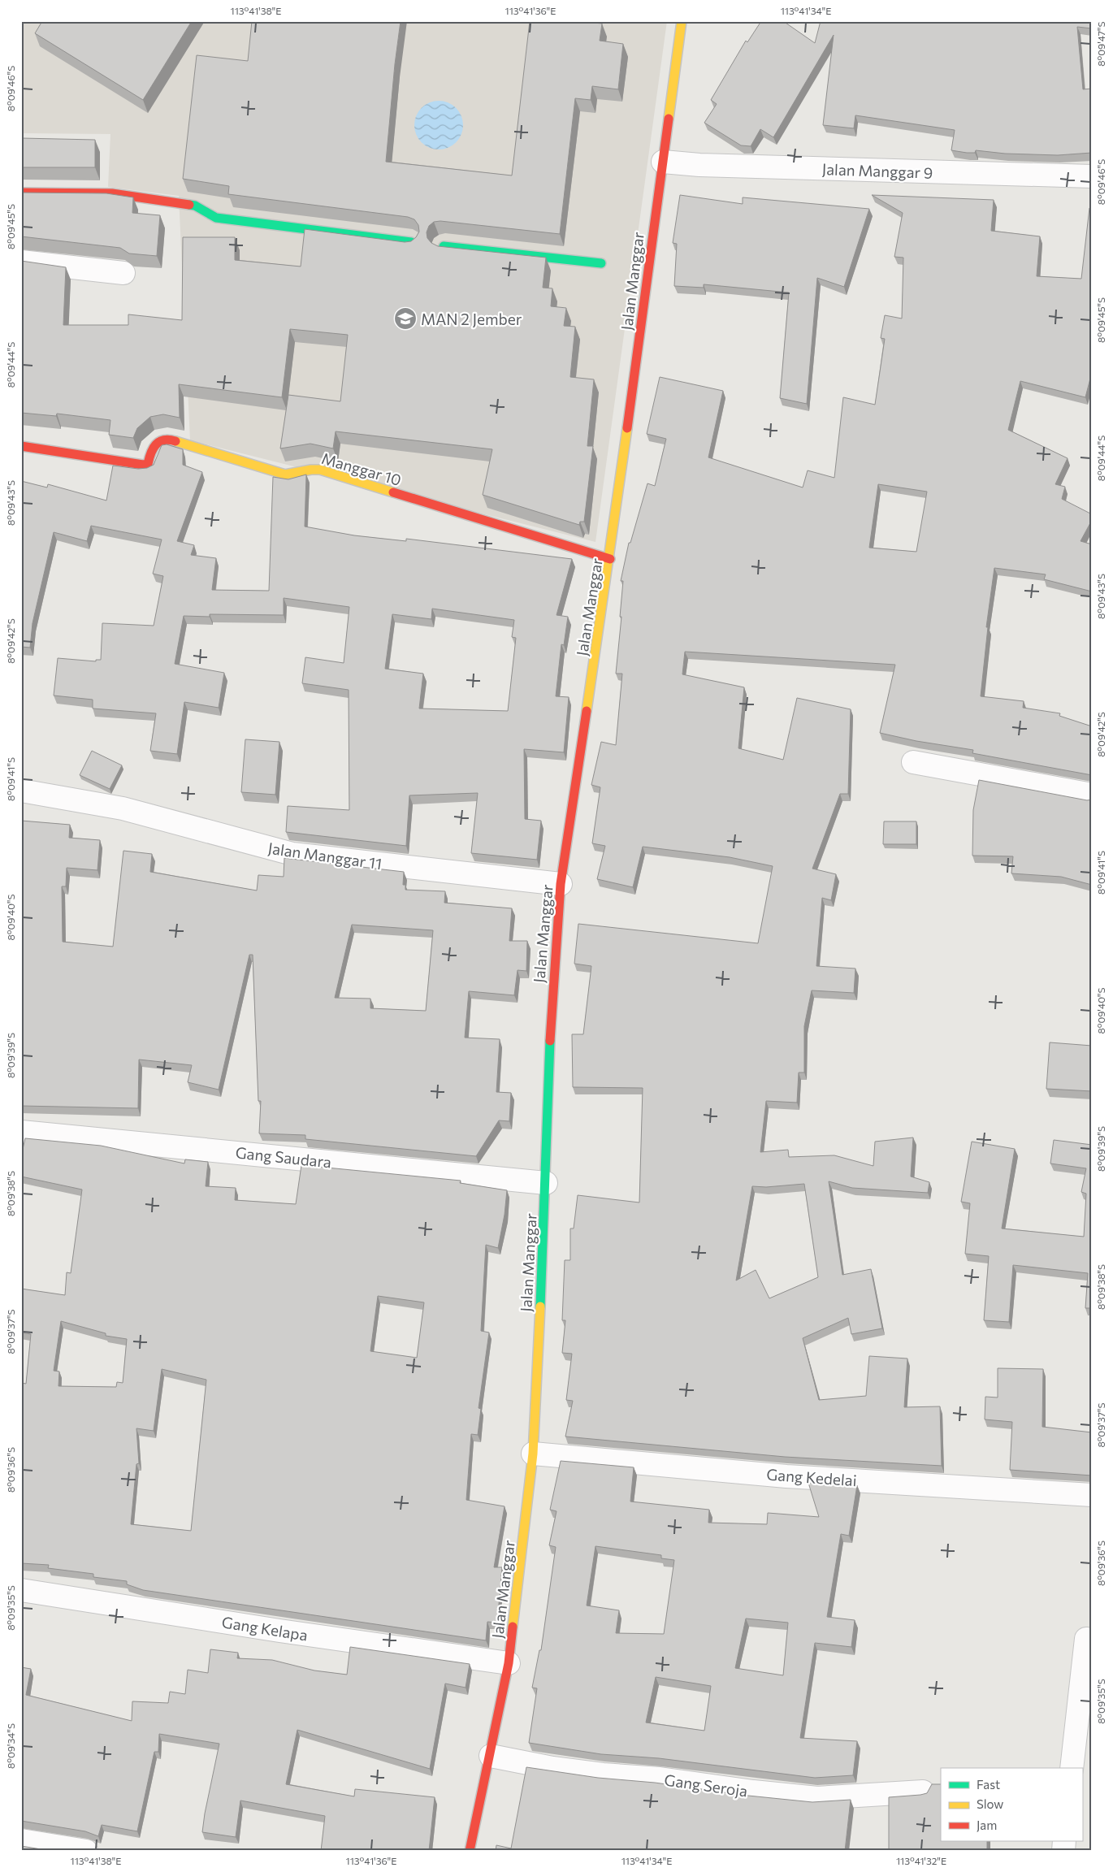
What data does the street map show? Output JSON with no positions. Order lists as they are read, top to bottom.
{
  "streets": {
    "main road": ["Jalan Manggar", "Manggar 10"],
    "street": [
      "Jalan Manggar 9",
      "Jalan Manggar 11",
      "Gang Saudara",
      "Gang Kedelai",
      "Gang Kelapa",
      "Gang Seroja"
    ]
  },
  "crossings": [
    ["Jalan Manggar 9", "Jalan Manggar"],
    ["Jalan Manggar", "Manggar 10"],
    ["Jalan Manggar", "Jalan Manggar 11"],
    ["Jalan Manggar", "Gang Saudara"],
    ["Jalan Manggar", "Gang Kedelai"],
    ["Jalan Manggar", "Gang Kelapa"],
    ["Jalan Manggar", "Gang Seroja"]
  ],
  "places": {
    "school or university": ["MAN 2 Jember"]
  },
  "legend": ["Fast", "Slow", "Jam"],
  "coordinates": [
    "113°41'38\"E",
    "113°41'36\"E",
    "113°41'34\"E",
    "8°09'47\"S",
    "8°09'46\"S",
    "8°09'45\"S",
    "8°09'44\"S",
    "8°09'43\"S",
    "8°09'42\"S",
    "8°09'41\"S",
    "8°09'40\"S",
    "8°09'39\"S",
    "8°09'38\"S",
    "8°09'37\"S",
    "8°09'36\"S",
    "8°09'35\"S",
    "8°09'34\"S",
    "113°41'32\"E"
  ]
}
